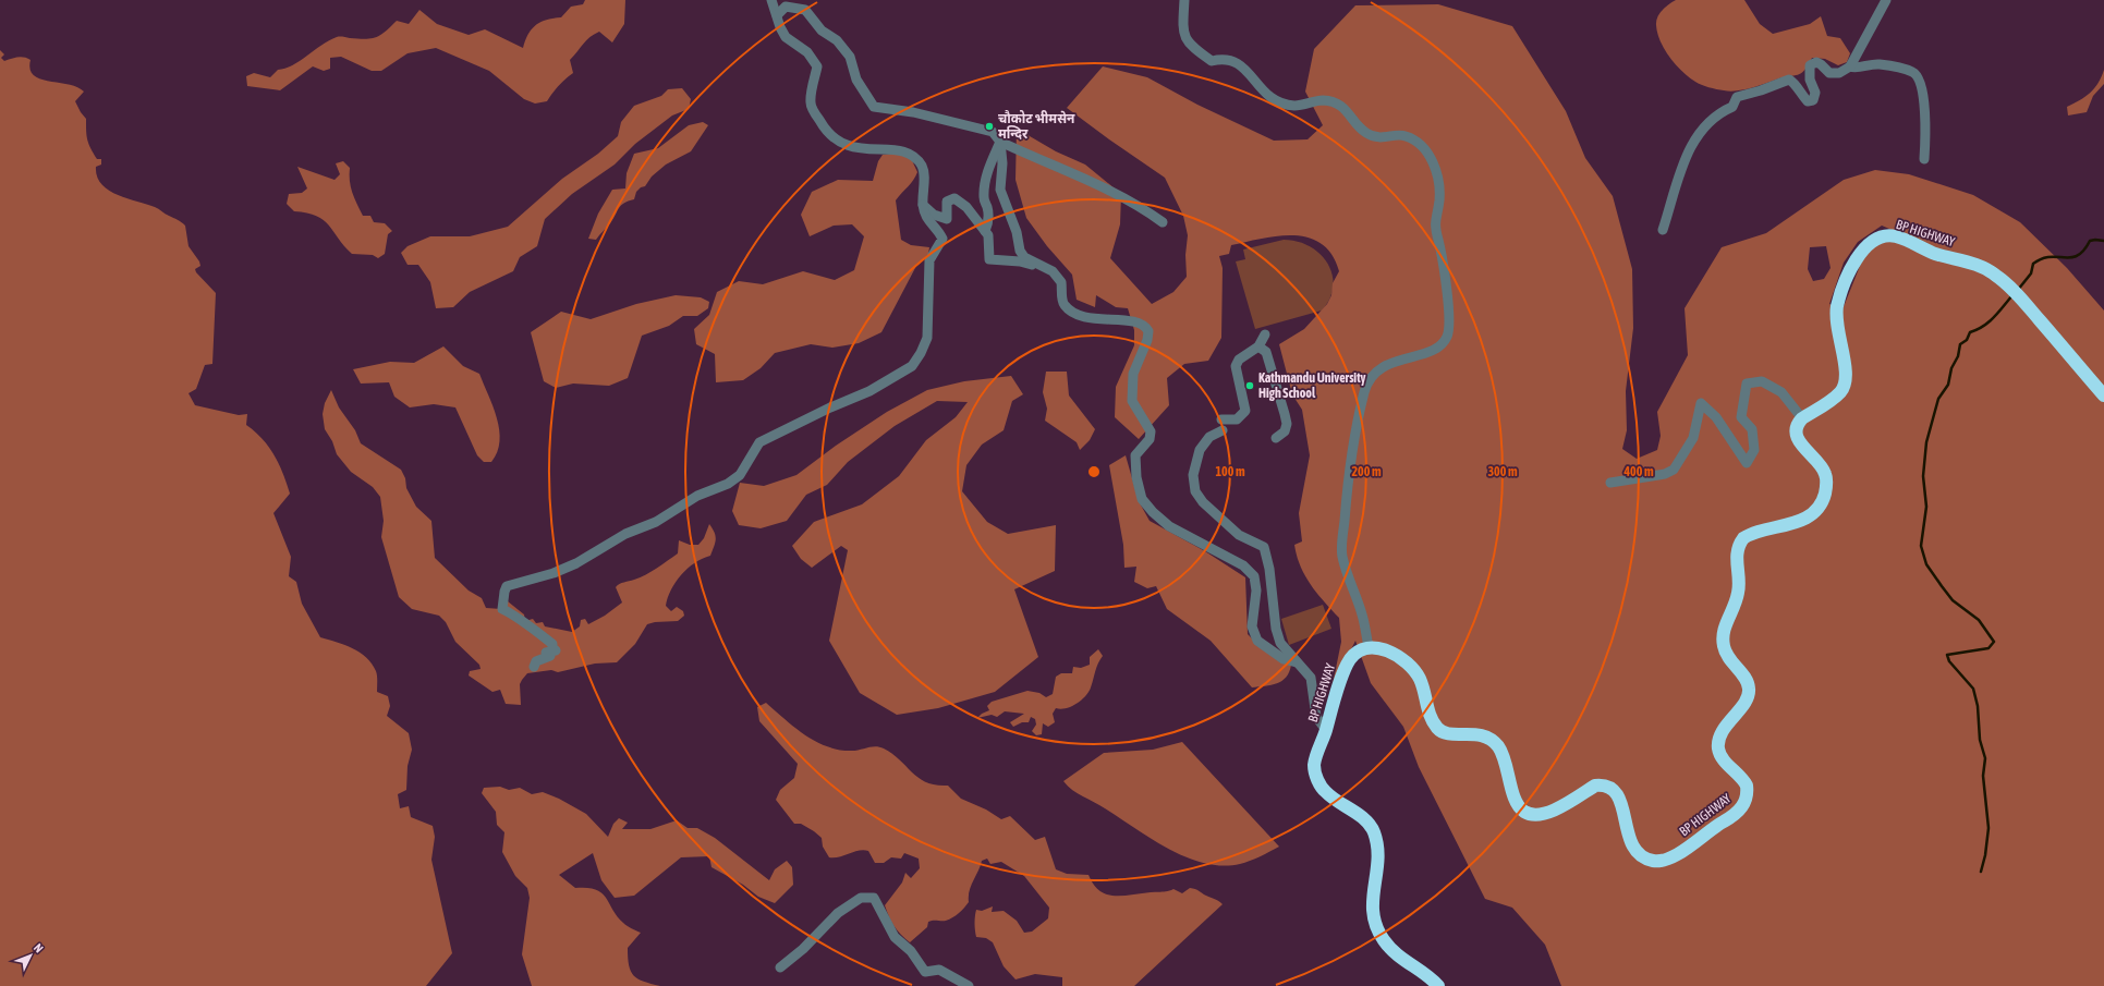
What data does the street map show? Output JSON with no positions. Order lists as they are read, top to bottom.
{
  "streets": {
    "highway": ["BP HIGHWAY"]
  },
  "places": ["चौकोट भीमसेन मन्दिर", "Kathmandu University High School"],
  "north": "top right",
  "rings": [
    "100 m",
    "200 m",
    "300 m",
    "400 m"
  ]
}
